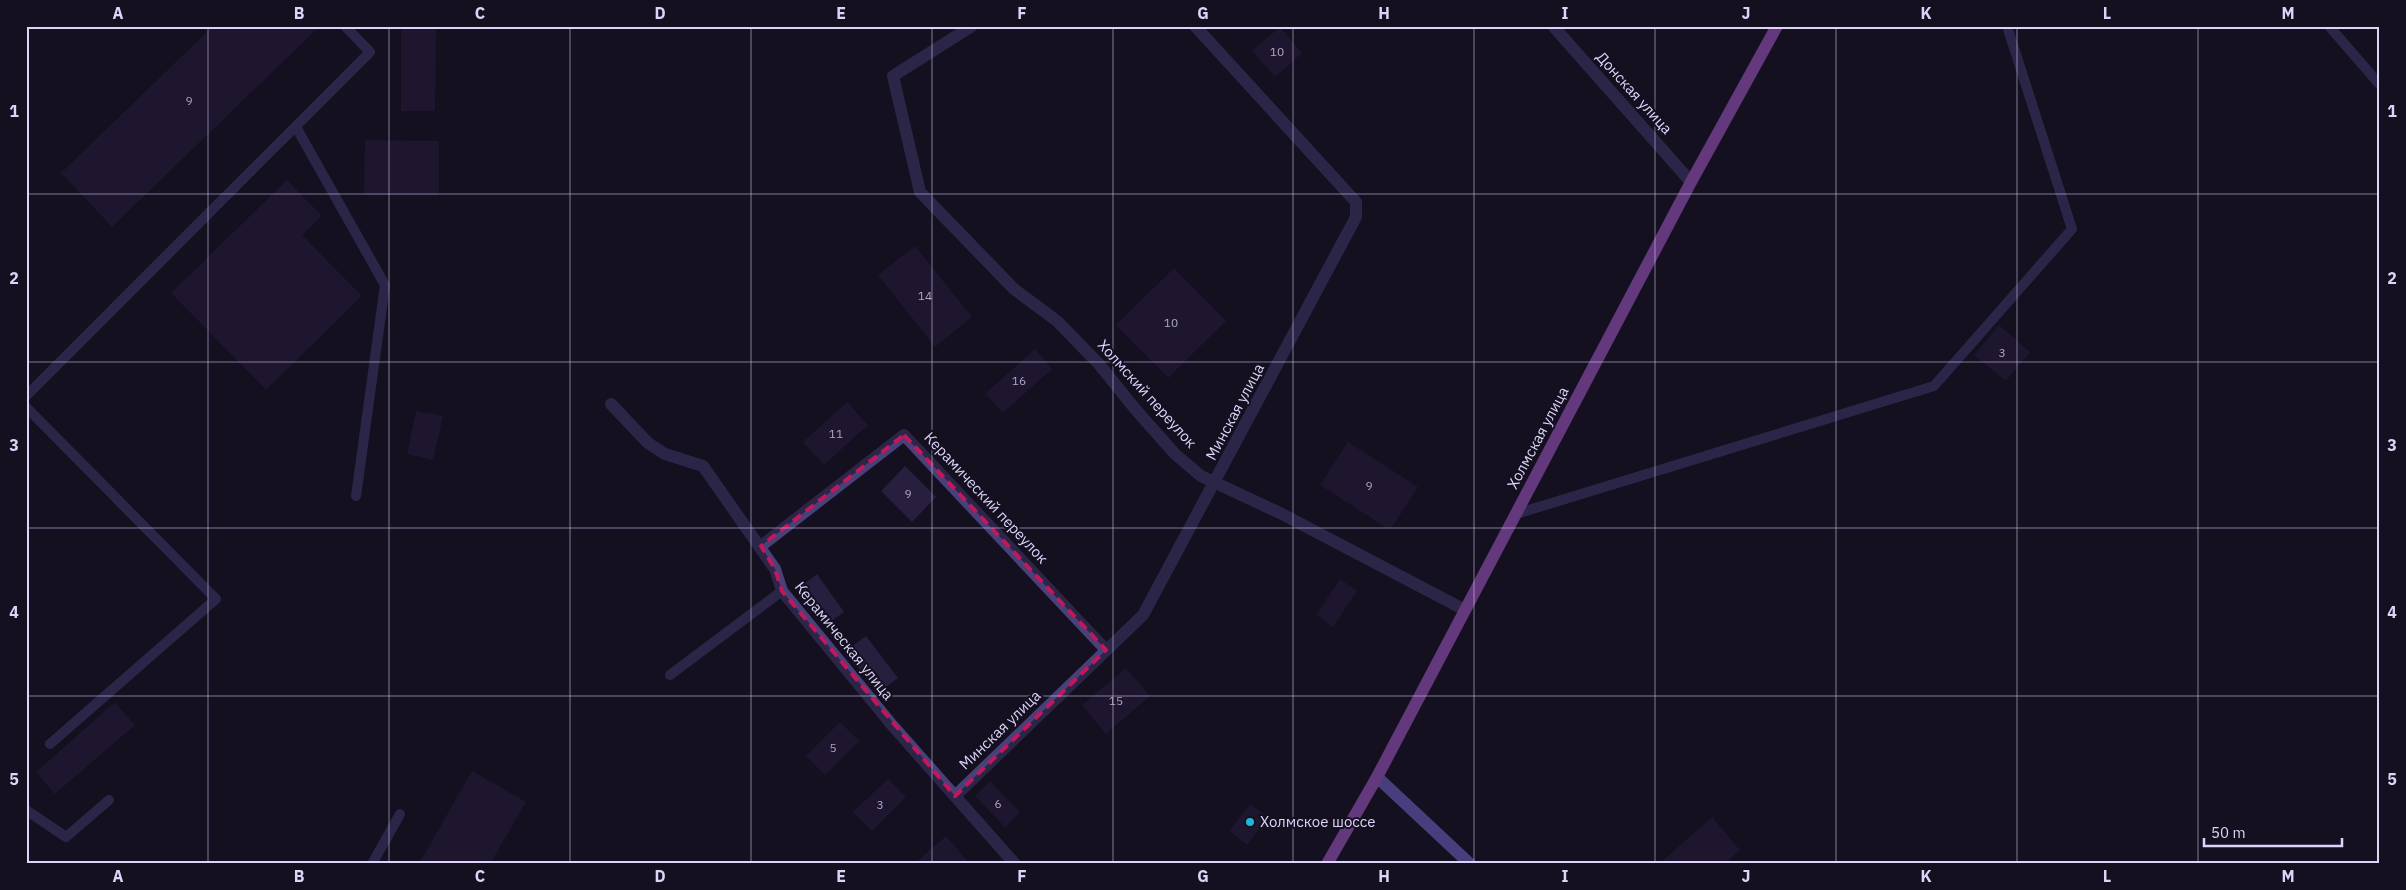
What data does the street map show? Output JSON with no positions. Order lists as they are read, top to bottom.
{
  "streets": {
    "main road": ["Холмская улица"],
    "street": [
      "Донская улица",
      "Холмский переулок",
      "Минская улица",
      "Керамический переулок",
      "Керамическая улица"
    ]
  },
  "crossings": [
    ["Донская улица", "Холмская улица"],
    ["Холмский переулок", "Минская улица"],
    ["Холмский переулок", "Холмская улица"],
    ["Минская улица", "Керамический переулок"],
    ["Минская улица", "Керамическая улица"],
    ["Керамический переулок", "Керамическая улица"]
  ],
  "places": ["Холмское шоссе"],
  "house_numbers": [
    "10",
    "9",
    "14",
    "10",
    "3",
    "16",
    "11",
    "9",
    "9",
    "15",
    "5",
    "6",
    "3"
  ],
  "scale_bar": "50 m",
  "grid": {
    "columns": [
      "A",
      "B",
      "C",
      "D",
      "E",
      "F",
      "G",
      "H",
      "I",
      "J",
      "K",
      "L",
      "M"
    ],
    "rows": [
      "1",
      "2",
      "3",
      "4",
      "5"
    ]
  }
}
